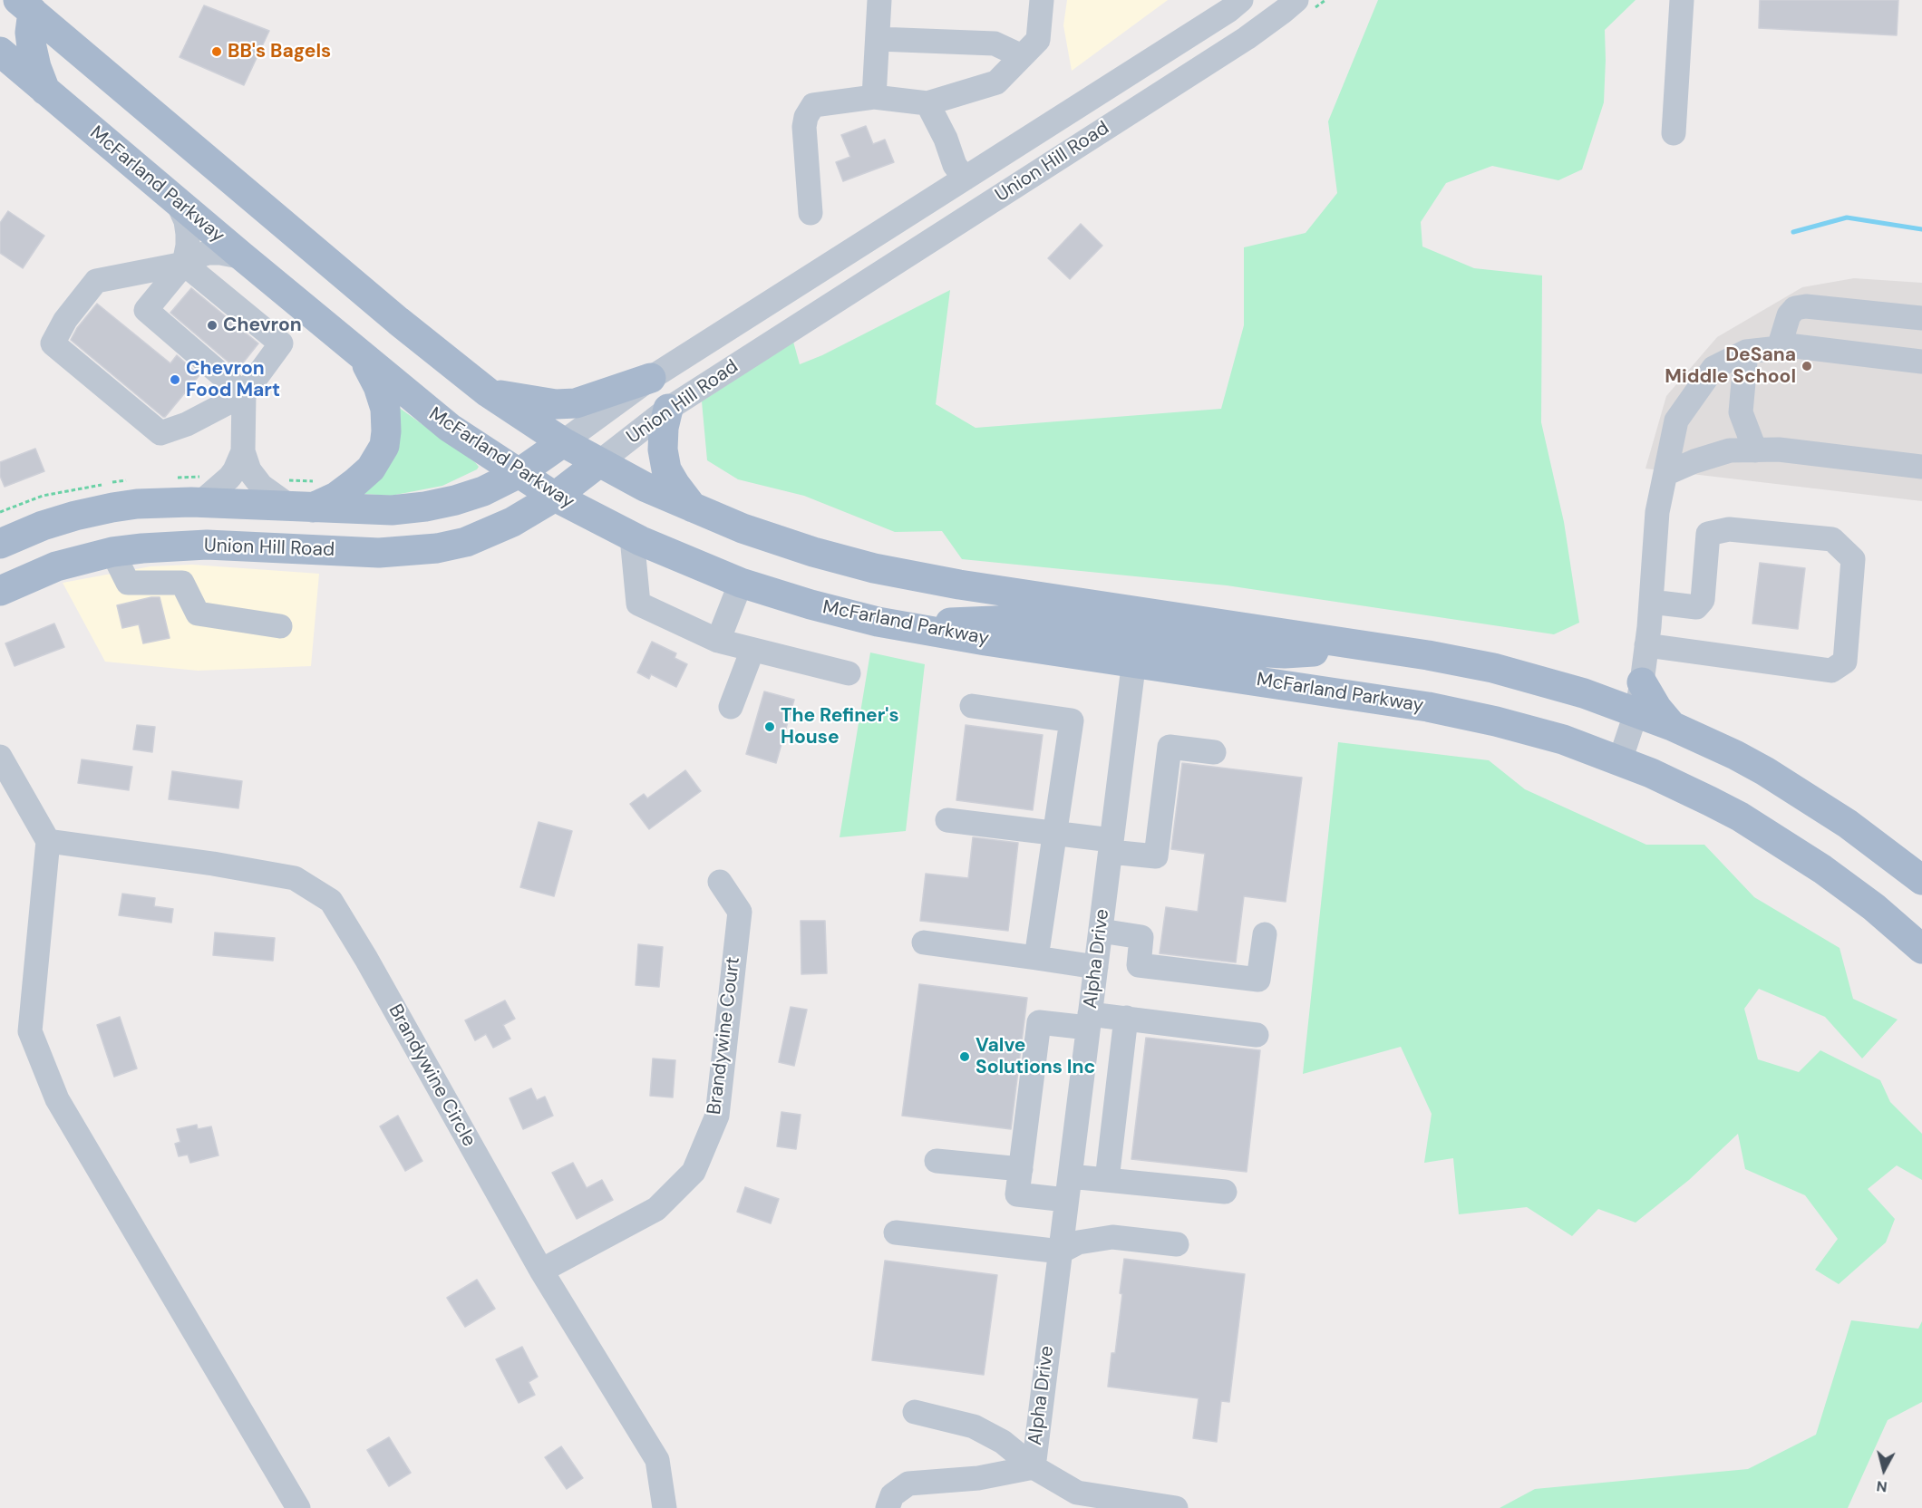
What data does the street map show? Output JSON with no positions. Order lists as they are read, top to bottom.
{
  "streets": {
    "main road": ["Union Hill Road", "McFarland Parkway"],
    "street": ["Alpha Drive", "Brandywine Court", "Brandywine Circle"]
  },
  "crossings": [
    ["Union Hill Road", "McFarland Parkway"],
    ["McFarland Parkway", "Alpha Drive"],
    ["Brandywine Court", "Brandywine Circle"]
  ],
  "places": [
    "BB's Bagels",
    "Chevron",
    "DeSana Middle School",
    "Chevron Food Mart",
    "The Refiner's House",
    "Valve Solutions Inc"
  ],
  "north": "bottom"
}
